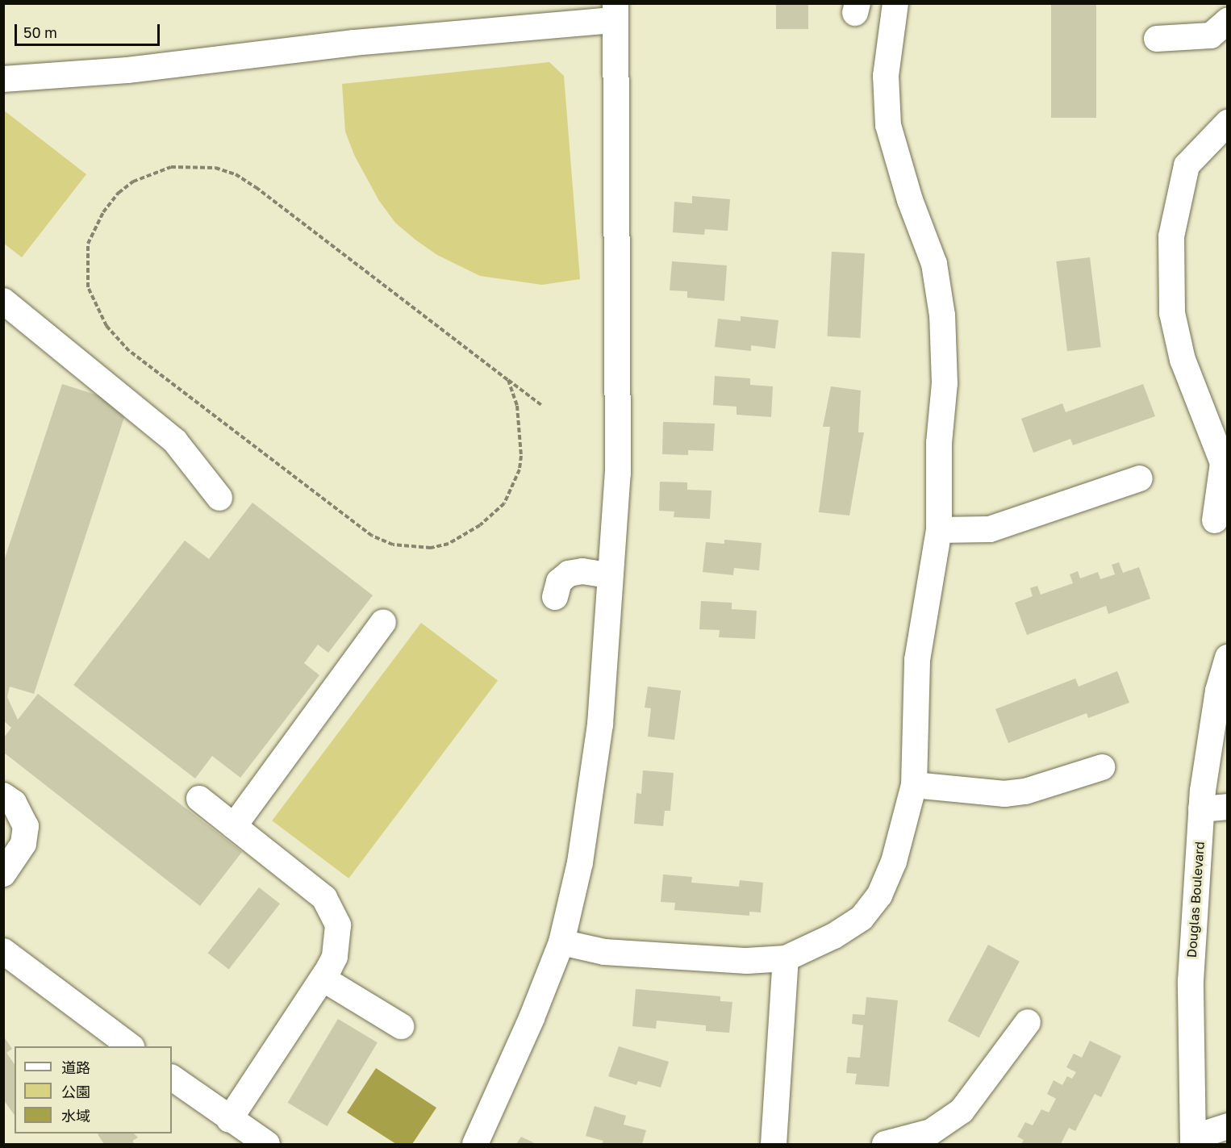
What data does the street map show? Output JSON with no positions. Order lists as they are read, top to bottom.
{
  "streets": {
    "street": ["Douglas Boulevard"]
  },
  "legend": ["道路", "公園", "水域"],
  "scale_bar": "50 m"
}
